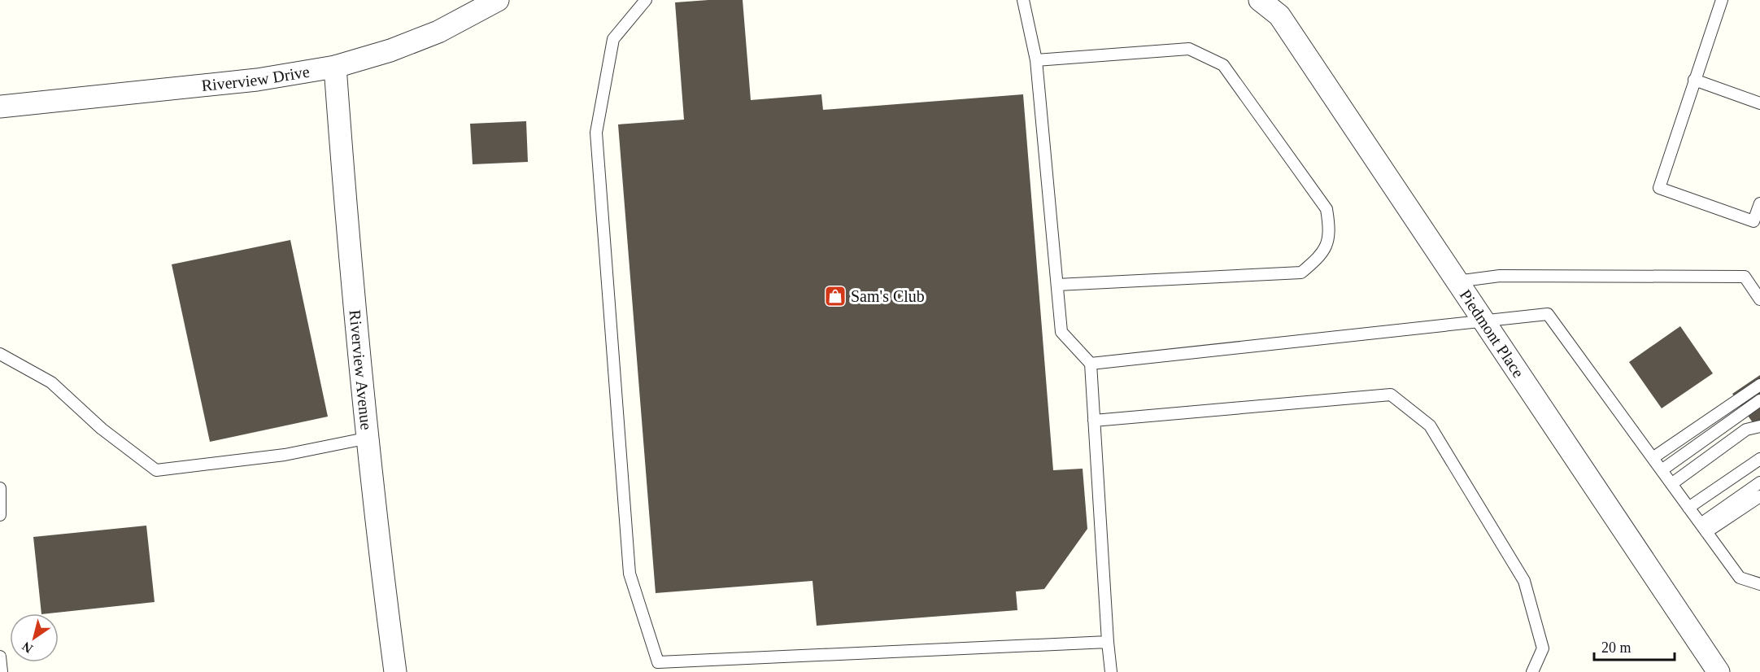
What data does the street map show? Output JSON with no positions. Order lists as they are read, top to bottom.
{
  "streets": {
    "street": ["Riverview Drive", "Piedmont Place", "Riverview Avenue"]
  },
  "crossings": [
    ["Riverview Drive", "Riverview Avenue"]
  ],
  "places": {
    "shop": ["Sam's Club"]
  },
  "scale_bar": "20 m",
  "north": "bottom left"
}
